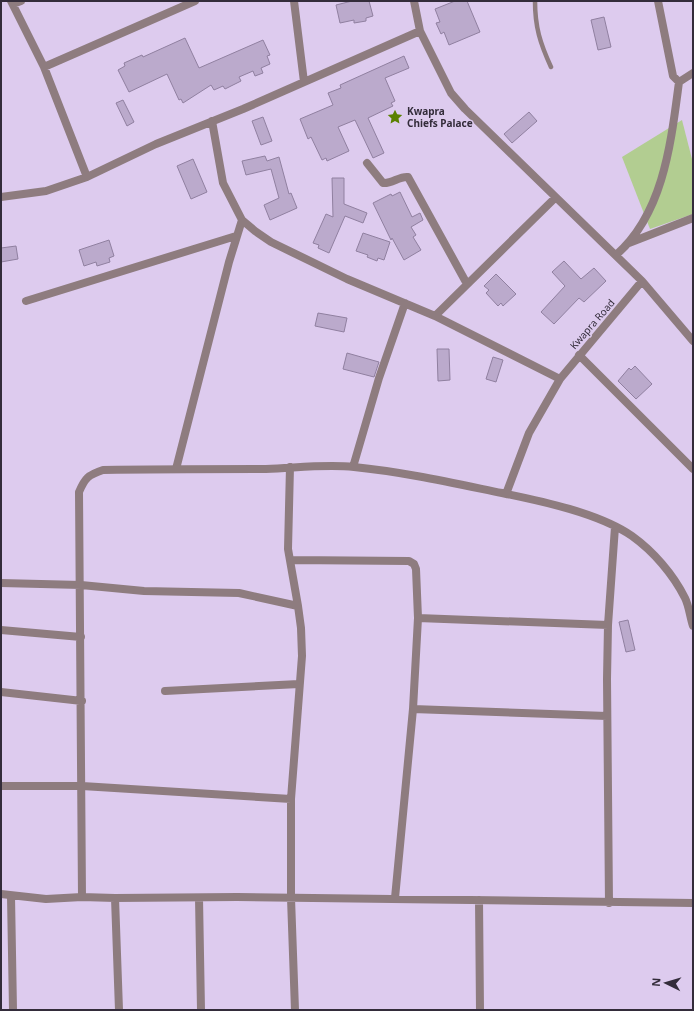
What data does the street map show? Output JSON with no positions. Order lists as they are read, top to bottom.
{
  "streets": {
    "street": ["Kwapra Road"]
  },
  "places": {
    "place": ["Kwapra Chiefs Palace"]
  },
  "north": "left"
}
